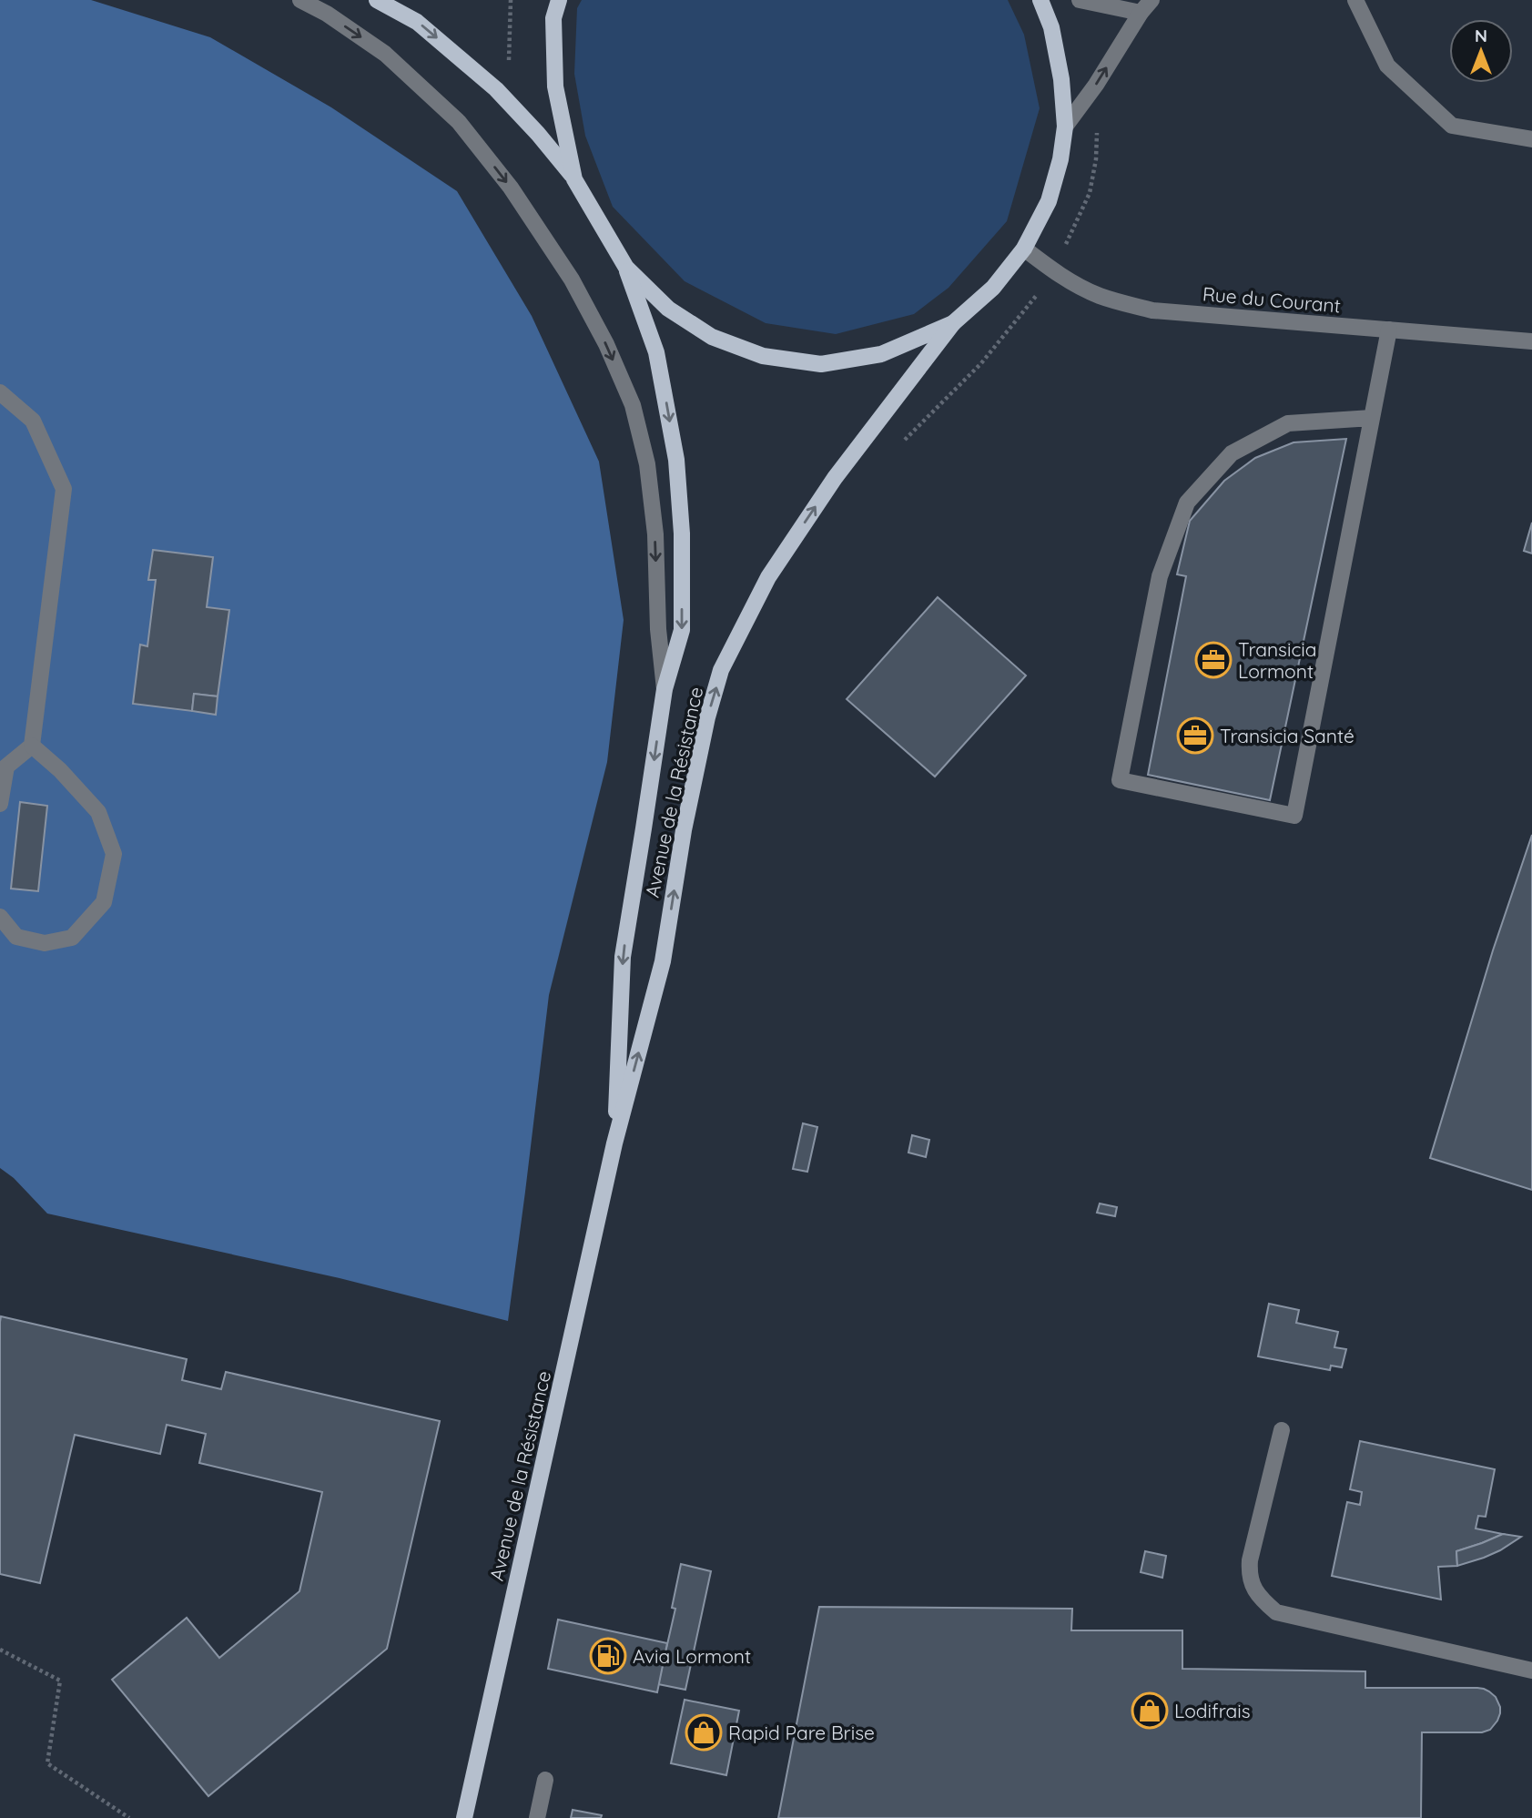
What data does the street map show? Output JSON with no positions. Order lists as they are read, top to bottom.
{
  "streets": {
    "main road": ["Avenue de la Résistance"],
    "street": ["Rue du Courant"]
  },
  "places": {
    "office": ["Transicia Lormont", "Transicia Santé"],
    "fuel station": ["Avia Lormont"],
    "shop": ["Lodifrais", "Rapid Pare Brise"]
  },
  "north": "top"
}
